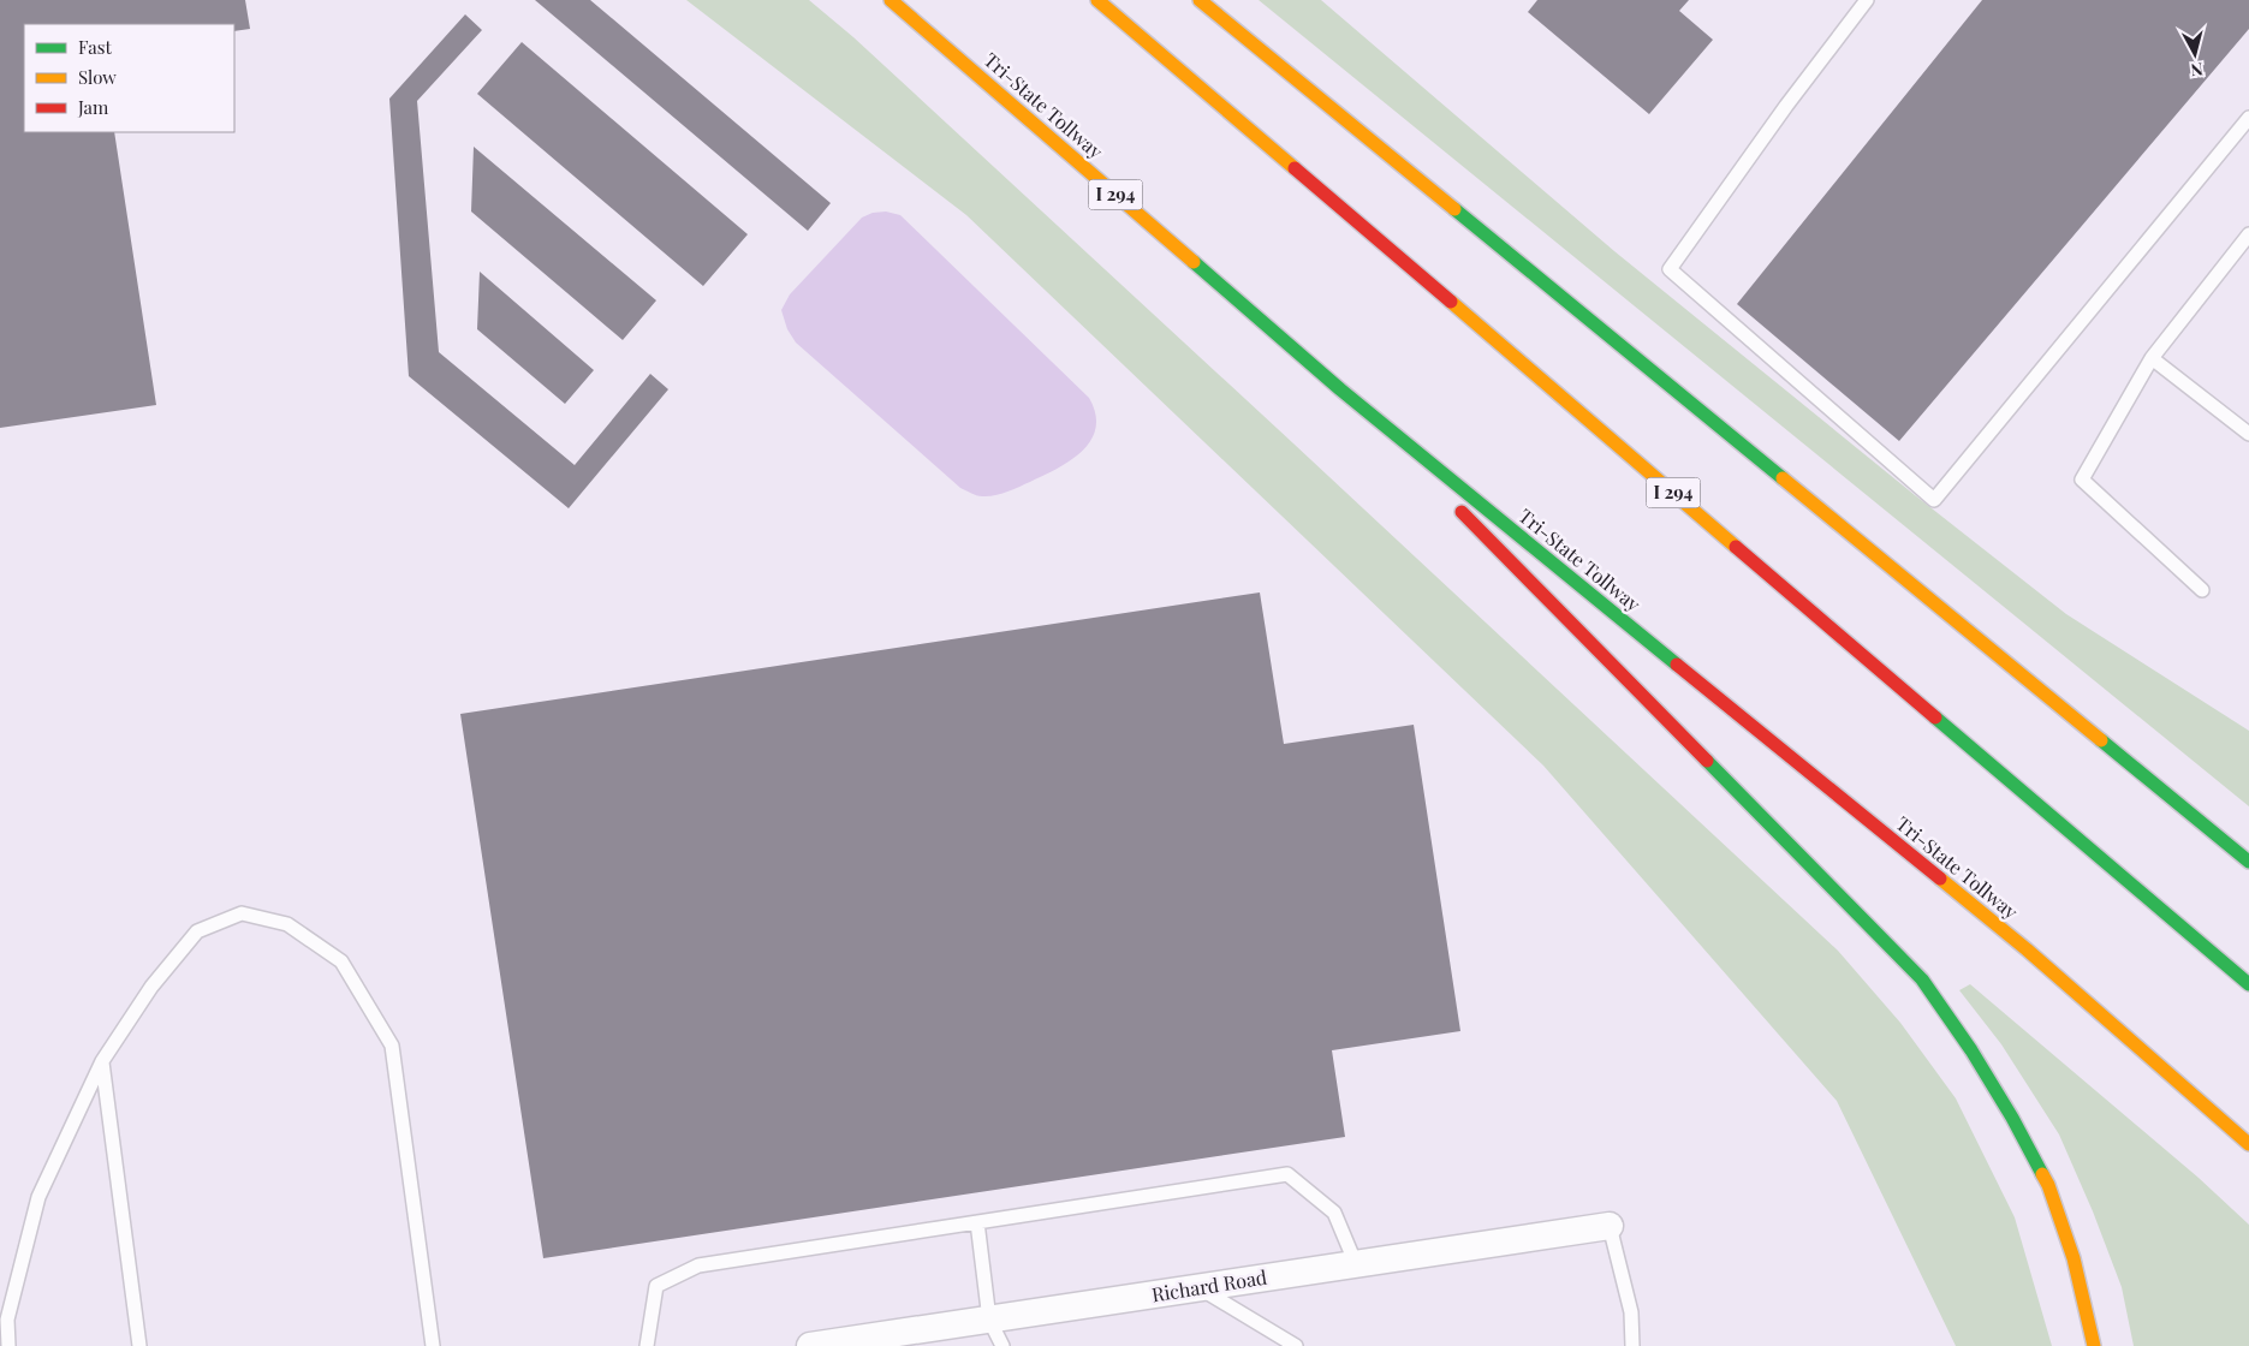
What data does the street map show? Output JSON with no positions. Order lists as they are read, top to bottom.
{
  "streets": {
    "highway": ["Tri-State Tollway", "I 294"],
    "street": ["Richard Road"]
  },
  "legend": ["Fast", "Slow", "Jam"],
  "north": "bottom"
}
